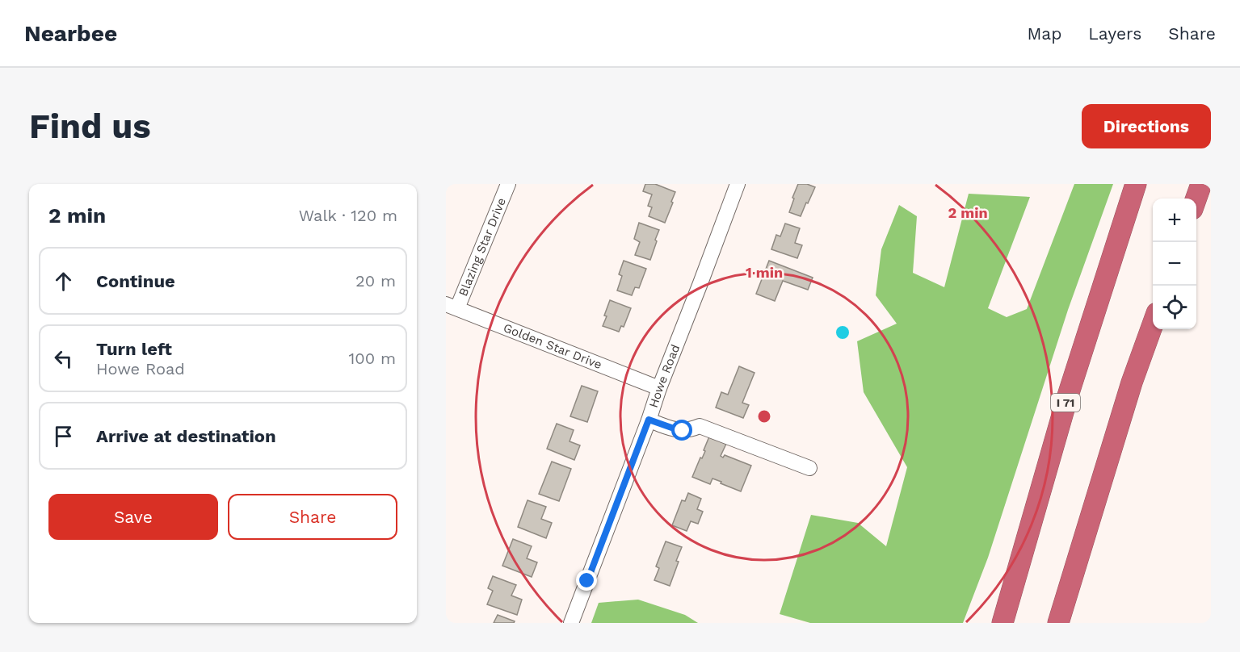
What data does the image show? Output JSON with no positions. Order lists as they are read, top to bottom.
{
  "streets": {
    "highway": ["I 71"],
    "street": ["Blazing Star Drive", "Golden Star Drive", "Howe Road"]
  },
  "crossings": [
    ["Blazing Star Drive", "Golden Star Drive"],
    ["Golden Star Drive", "Howe Road"]
  ],
  "page": {
    "header": "Nearbee",
    "nav": ["Map", "Layers", "Share"],
    "buttons": [
      "Directions",
      ["Save", "Share"]
    ],
    "title": "Find us",
    "heading": ["2 min", "Walk · 120 m"],
    "map_buttons": ["+", "−"],
    "list": [
      ["Continue", "20 m"],
      ["Turn left", "Howe Road", "100 m"],
      "Arrive at destination"
    ]
  },
  "rings": ["2 min", "1 min"]
}
